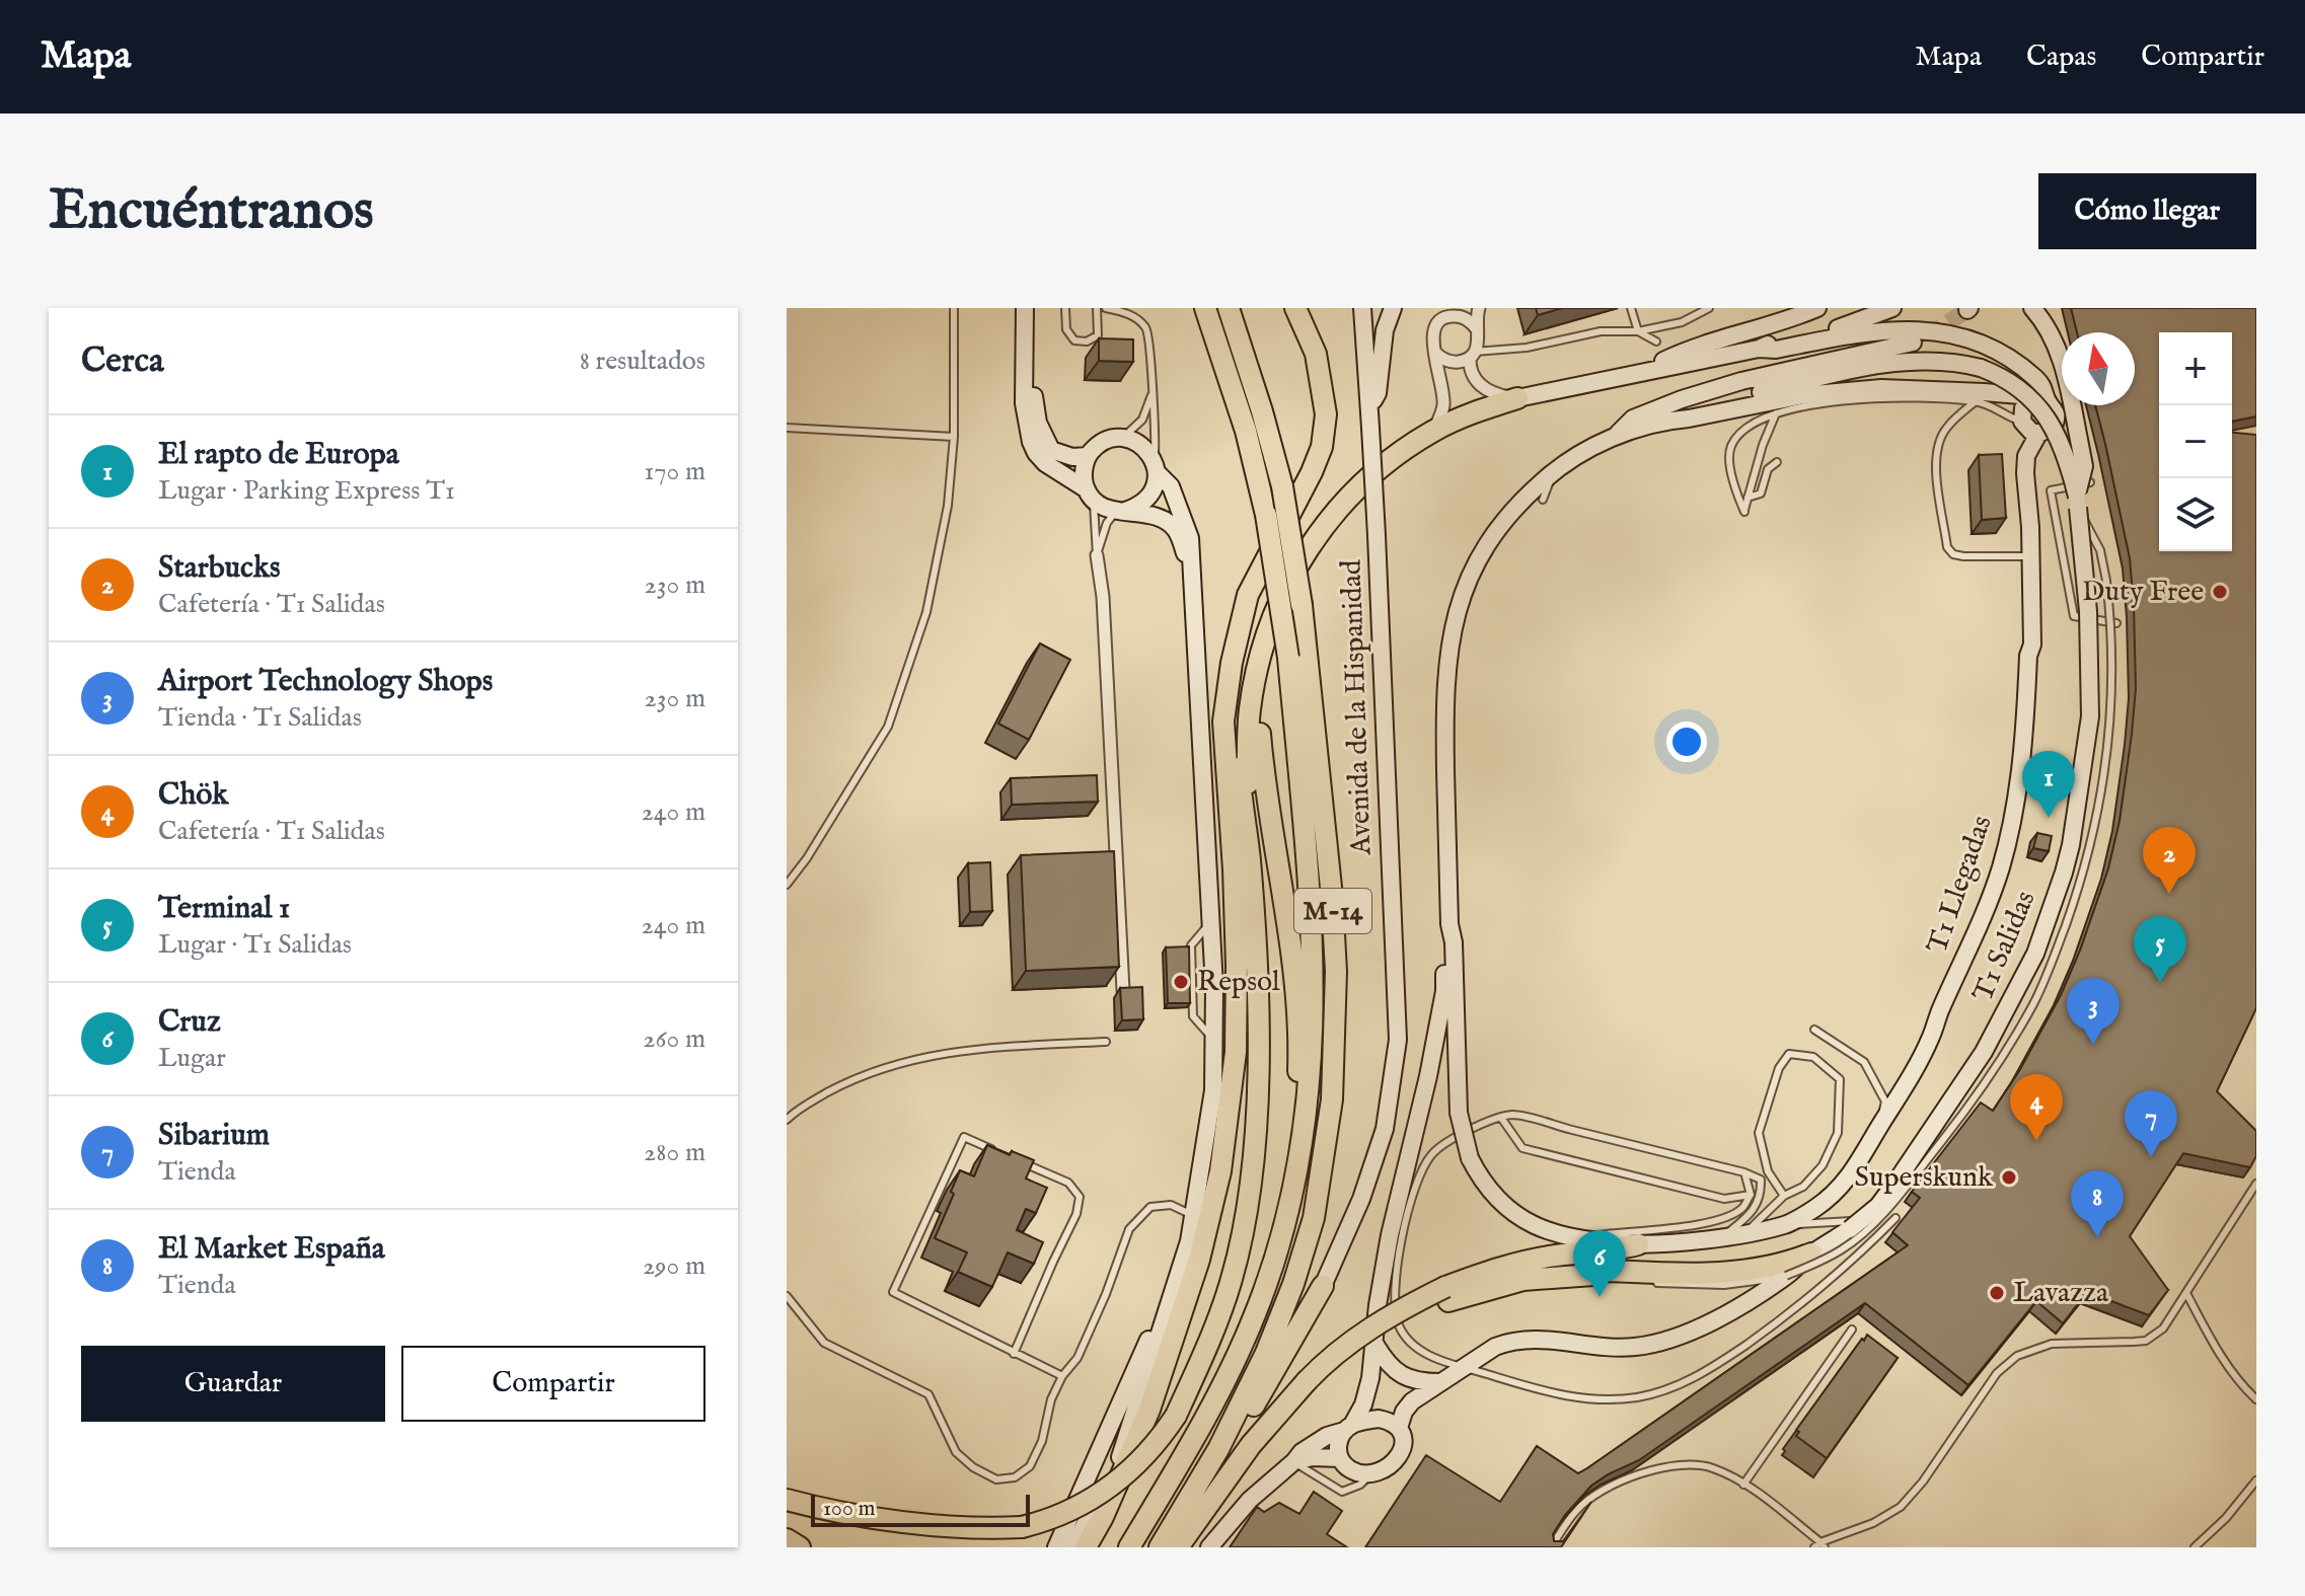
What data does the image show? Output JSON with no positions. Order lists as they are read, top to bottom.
{
  "streets": {
    "highway": ["M-14"],
    "street": ["Avenida de la Hispanidad", "T1 Llegadas", "T1 Salidas"]
  },
  "places": [
    "Duty Free",
    "Repsol",
    "Superskunk",
    "Lavazza"
  ],
  "scale_bar": "100 m",
  "north": "top",
  "page": {
    "header": "Mapa",
    "nav": ["Mapa", "Capas", "Compartir"],
    "buttons": [
      "Cómo llegar",
      ["Guardar", "Compartir"]
    ],
    "title": "Encuéntranos",
    "heading": ["Cerca", "8 resultados"],
    "map_buttons": ["+", "−"],
    "list": [
      {
        "mark": "1",
        "name": "El rapto de Europa",
        "note": "Lugar · Parking Express T1",
        "value": "170 m"
      },
      {
        "mark": "2",
        "name": "Starbucks",
        "note": "Cafetería · T1 Salidas",
        "value": "230 m"
      },
      {
        "mark": "3",
        "name": "Airport Technology Shops",
        "note": "Tienda · T1 Salidas",
        "value": "230 m"
      },
      {
        "mark": "4",
        "name": "Chök",
        "note": "Cafetería · T1 Salidas",
        "value": "240 m"
      },
      {
        "mark": "5",
        "name": "Terminal 1",
        "note": "Lugar · T1 Salidas",
        "value": "240 m"
      },
      {
        "mark": "6",
        "name": "Cruz",
        "note": "Lugar",
        "value": "260 m"
      },
      {
        "mark": "7",
        "name": "Sibarium",
        "note": "Tienda",
        "value": "280 m"
      },
      {
        "mark": "8",
        "name": "El Market España",
        "note": "Tienda",
        "value": "290 m"
      }
    ],
    "pins": [
      "1",
      "2",
      "5",
      "3",
      "4",
      "7",
      "8",
      "6"
    ],
    "scale": "100 m"
  }
}
